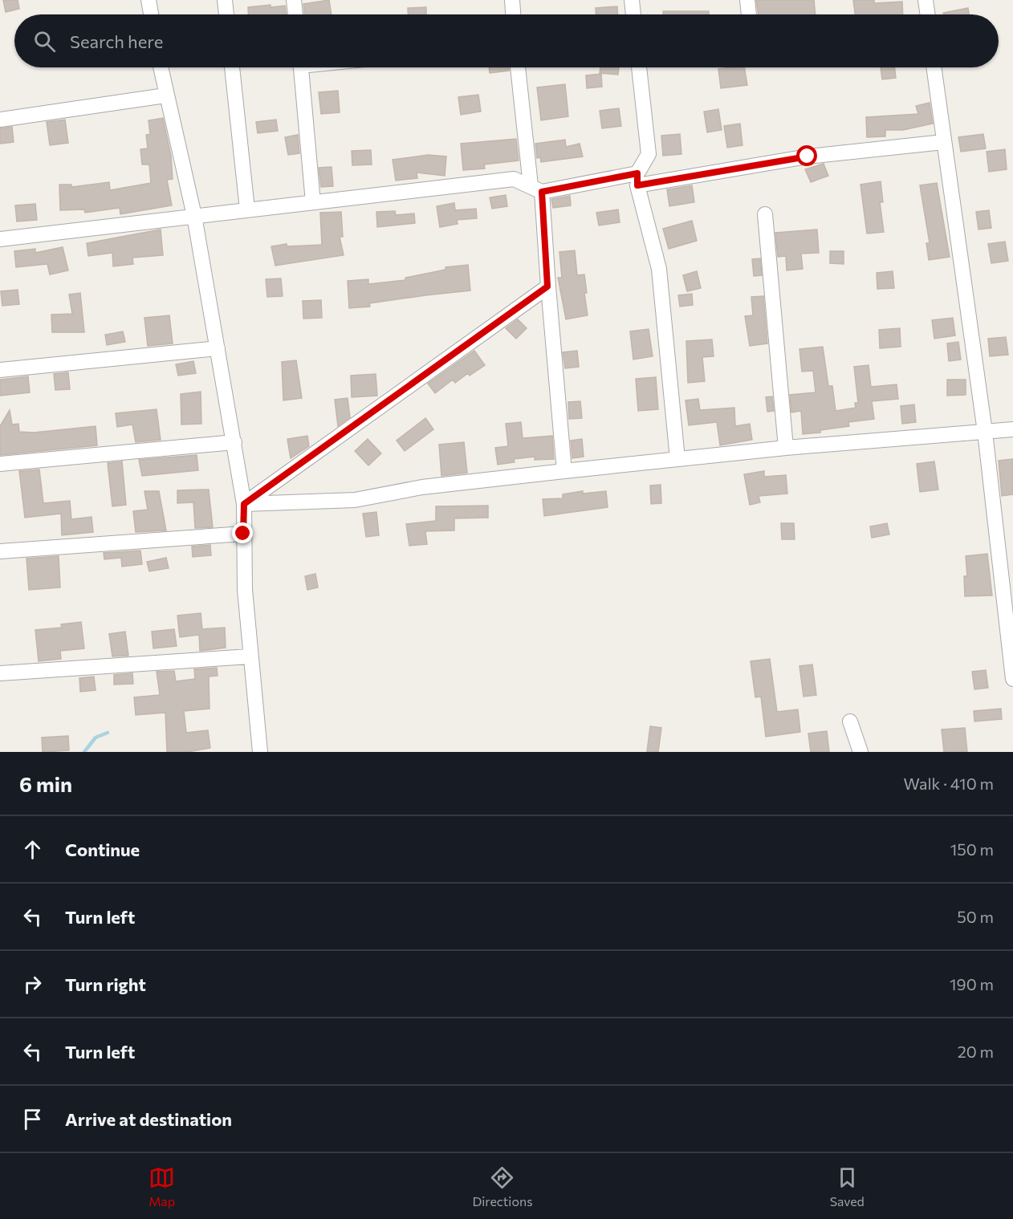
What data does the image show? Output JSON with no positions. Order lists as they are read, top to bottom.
{
  "page": {
    "search": "Search here",
    "heading": ["6 min", "Walk · 410 m"],
    "list": [
      ["Continue", "150 m"],
      ["Turn left", "50 m"],
      ["Turn right", "190 m"],
      ["Turn left", "20 m"],
      "Arrive at destination"
    ],
    "nav": ["Map", "Directions", "Saved"]
  }
}
